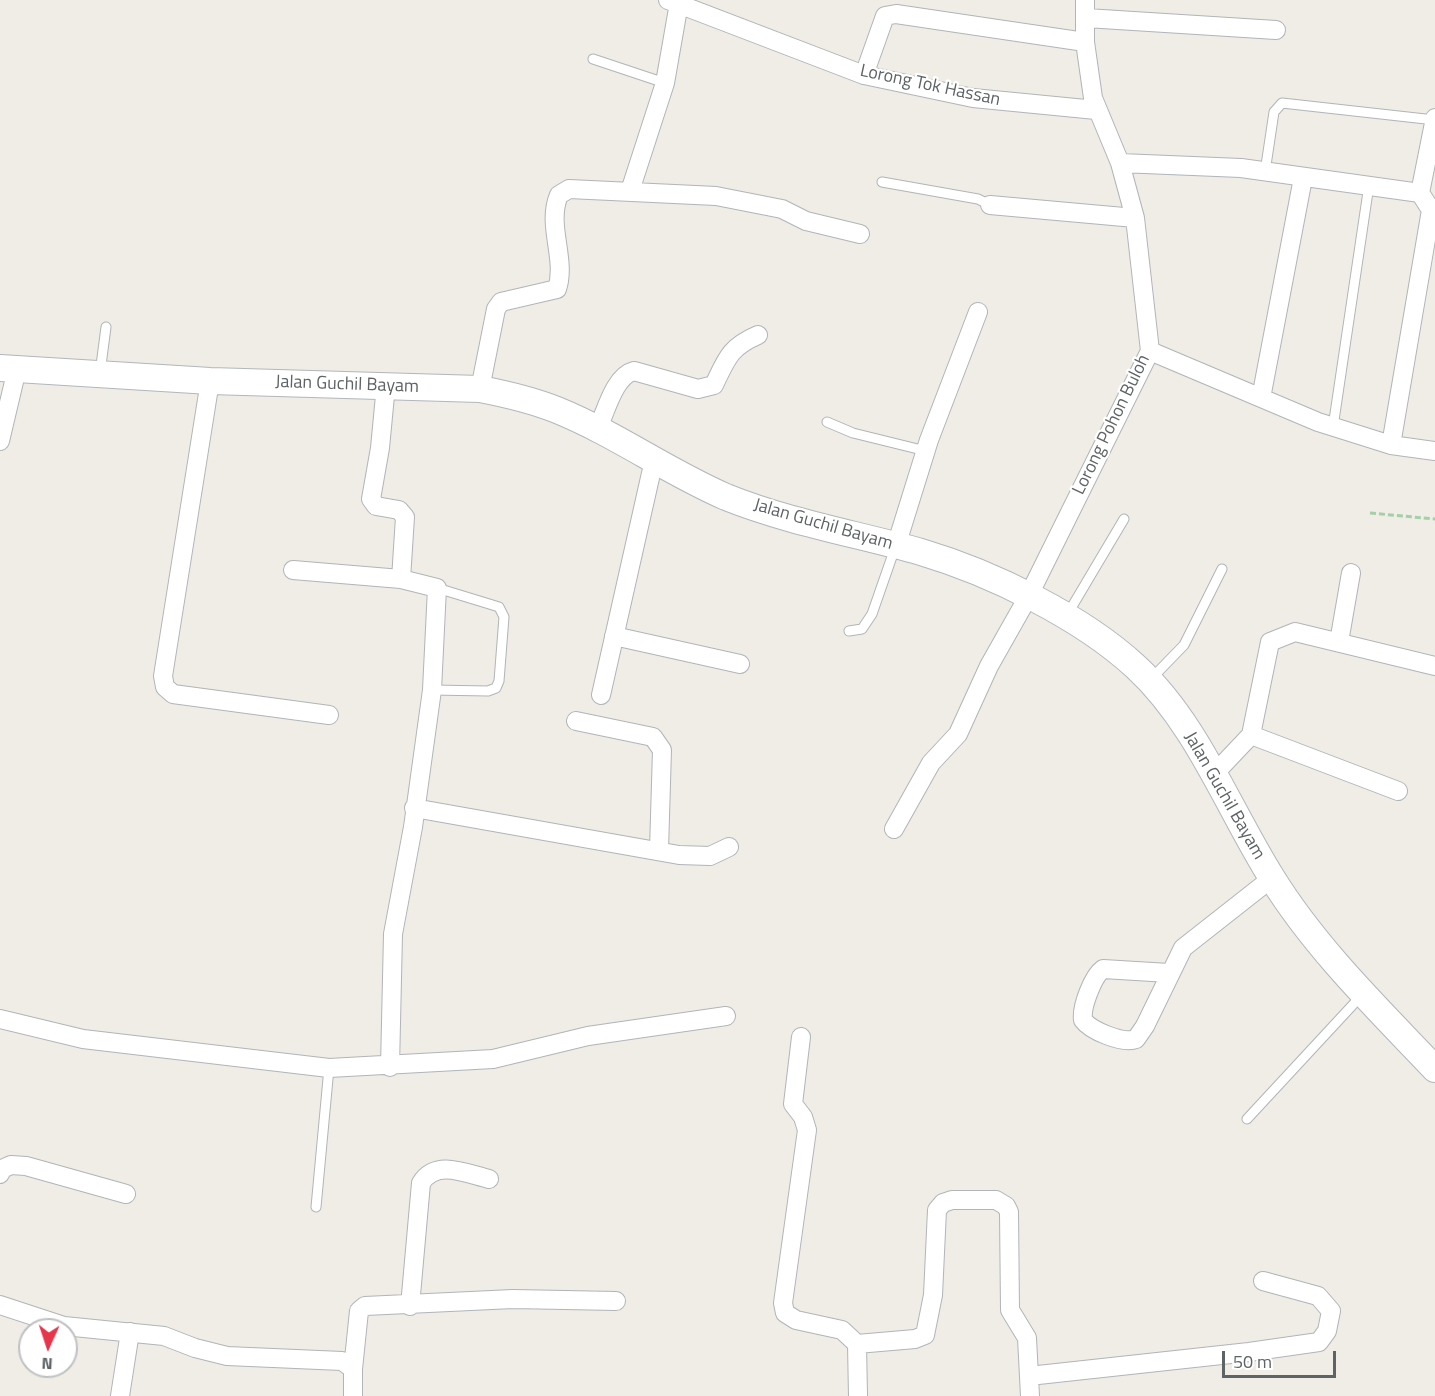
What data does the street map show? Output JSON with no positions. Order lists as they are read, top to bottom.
{
  "streets": {
    "main road": ["Jalan Guchil Bayam"],
    "street": ["Lorong Tok Hassan", "Lorong Pohon Buloh"]
  },
  "crossings": [
    ["Lorong Tok Hassan", "Lorong Pohon Buloh"],
    ["Jalan Guchil Bayam", "Lorong Pohon Buloh"]
  ],
  "scale_bar": "50 m",
  "north": "bottom"
}
